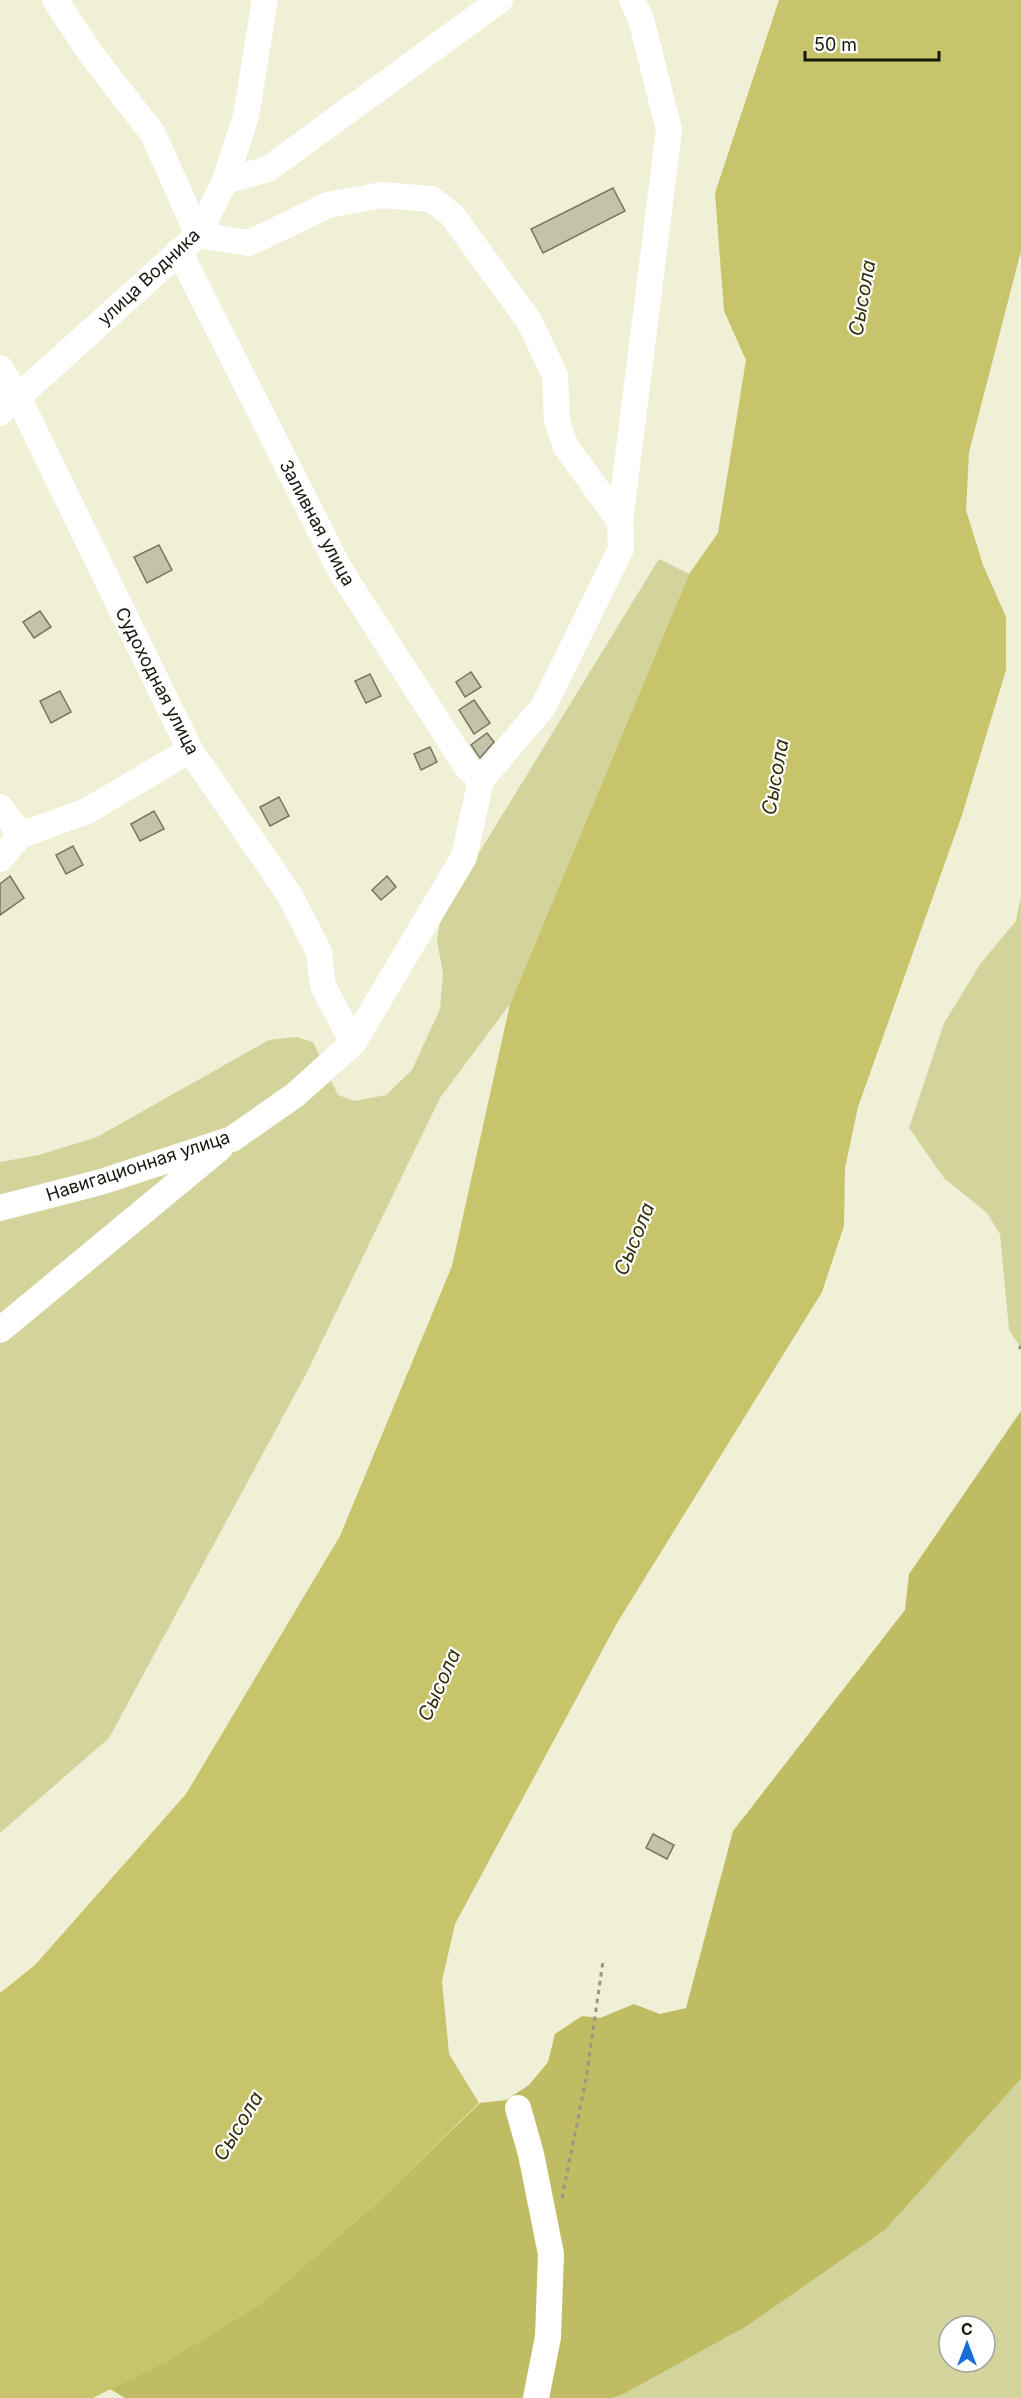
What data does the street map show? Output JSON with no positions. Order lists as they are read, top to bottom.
{
  "streets": {
    "street": [
      "улица Водника",
      "Заливная улица",
      "Судоходная улица",
      "Навигационная улица"
    ]
  },
  "crossings": [
    ["улица Водника", "Заливная улица"],
    ["улица Водника", "Судоходная улица"],
    ["Заливная улица", "Навигационная улица"],
    ["Судоходная улица", "Навигационная улица"]
  ],
  "water": ["Сысола"],
  "scale_bar": "50 m",
  "north": "top"
}
